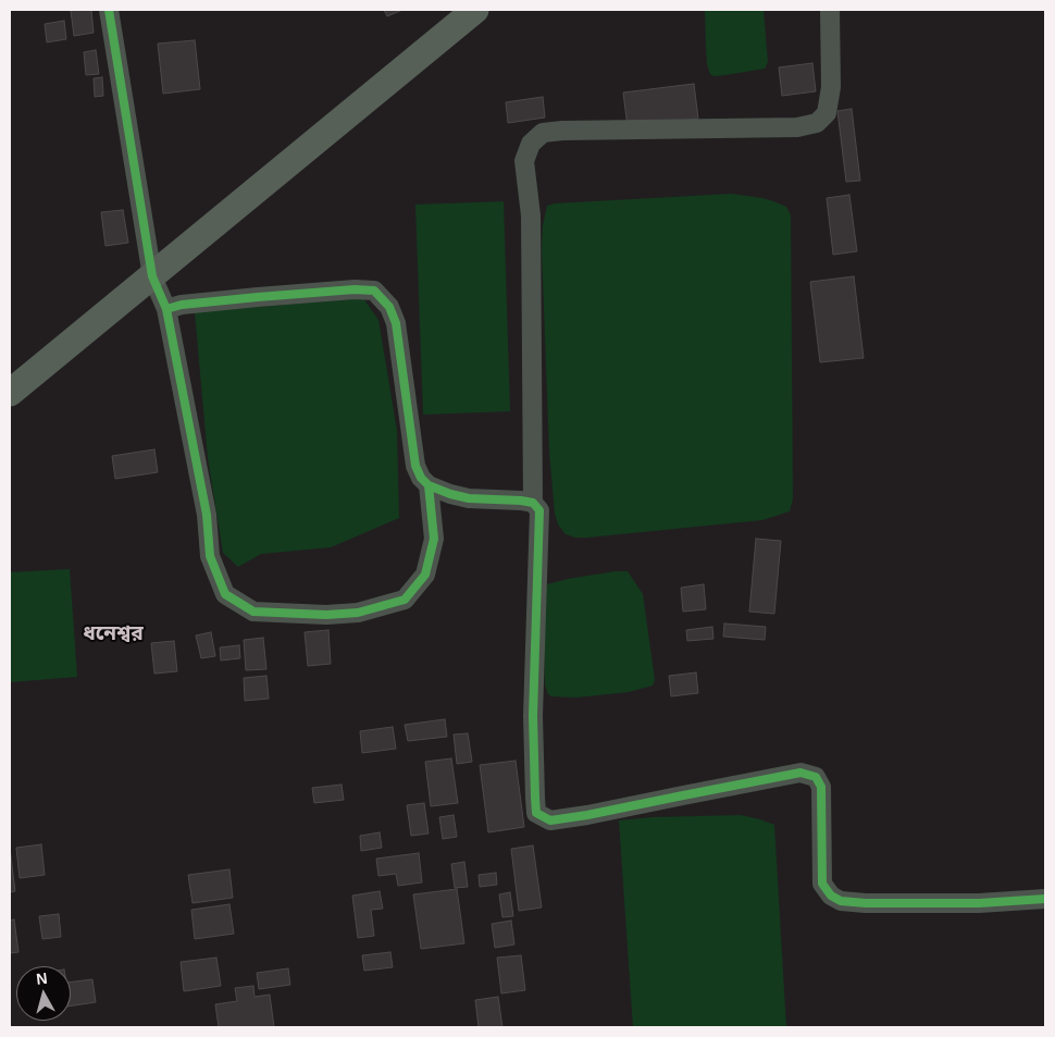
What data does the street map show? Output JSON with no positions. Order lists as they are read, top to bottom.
{
  "districts": ["ধনেশ্বর"],
  "north": "top"
}
